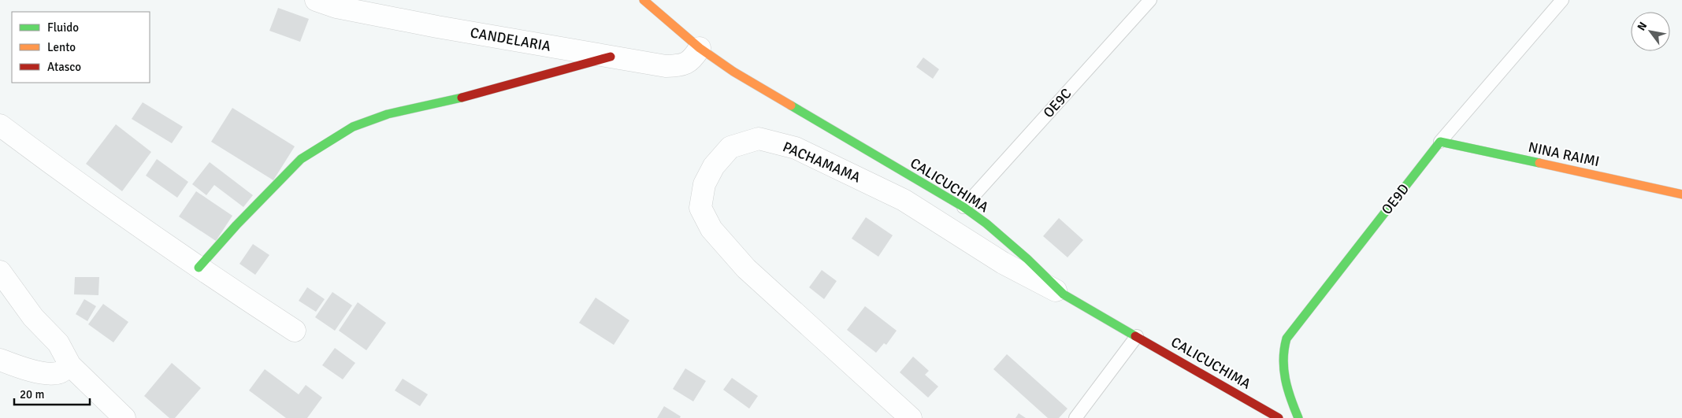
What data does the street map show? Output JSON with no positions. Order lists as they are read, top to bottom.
{
  "streets": {
    "street": [
      "CANDELARIA",
      "NINA RAIMI",
      "PACHAMAMA",
      "CALICUCHIMA",
      "OE9D"
    ],
    "lane": ["OE9C"]
  },
  "crossings": [
    ["CANDELARIA", "CALICUCHIMA"],
    ["OE9C", "CALICUCHIMA"],
    ["NINA RAIMI", "OE9D"],
    ["PACHAMAMA", "CALICUCHIMA"]
  ],
  "legend": ["Fluido", "Lento", "Atasco"],
  "scale_bar": "20 m",
  "north": "top left"
}
